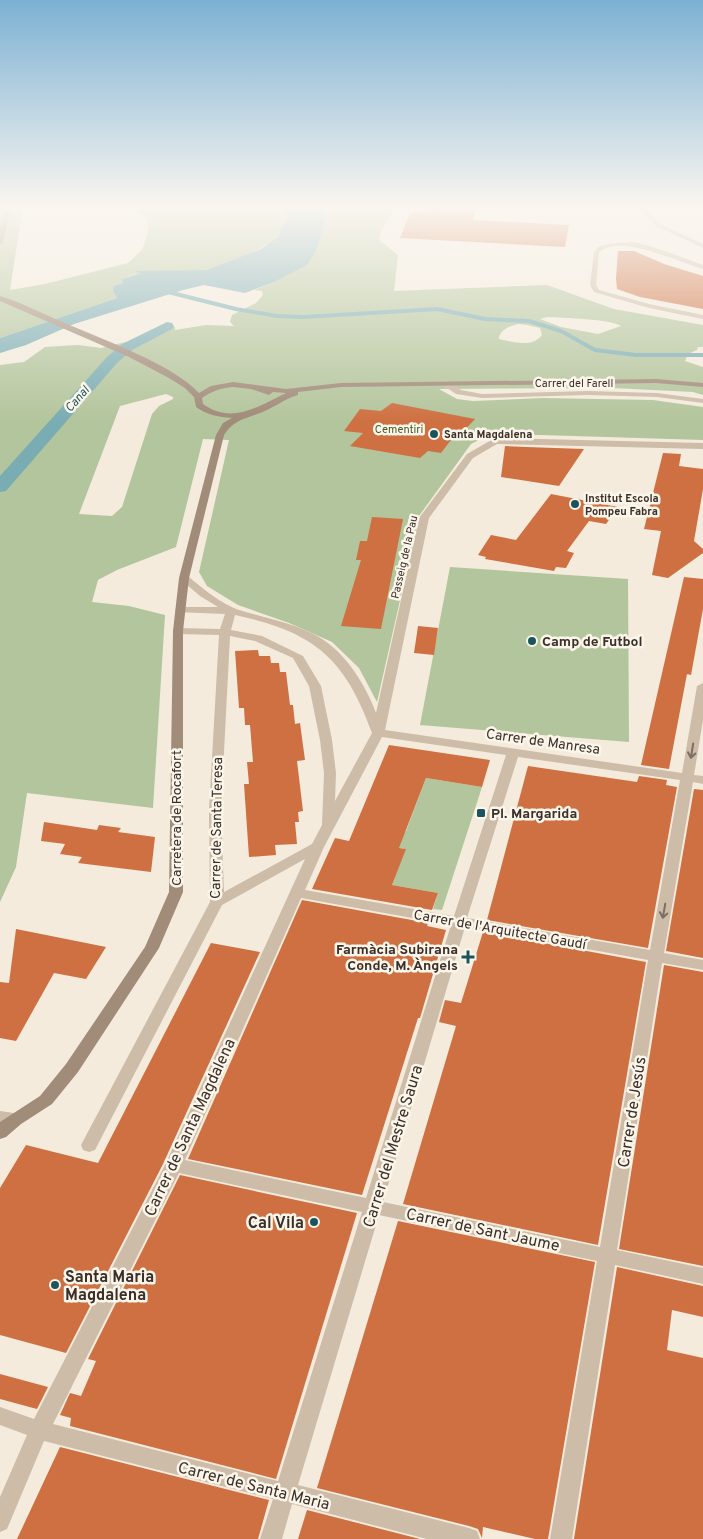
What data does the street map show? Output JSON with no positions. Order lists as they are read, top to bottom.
{
  "streets": {
    "street": [
      "Carrer del Farell",
      "Passeig de la Pau",
      "Carrer de Manresa",
      "Carretera de Rocafort",
      "Carrer de Santa Teresa",
      "Carrer de l'Arquitecte Gaudí",
      "Carrer de Jesús",
      "Carrer de Santa Magdalena",
      "Carrer del Mestre Saura",
      "Carrer de Sant Jaume",
      "Carrer de Santa Maria"
    ]
  },
  "crossings": [
    ["Passeig de la Pau", "Carrer de Manresa"],
    ["Passeig de la Pau", "Carrer de Santa Magdalena"],
    ["Carrer de Manresa", "Carrer de Jesús"],
    ["Carrer de Manresa", "Carrer de Santa Magdalena"],
    ["Carrer de Manresa", "Carrer del Mestre Saura"],
    ["Carrer de l'Arquitecte Gaudí", "Carrer de Jesús"],
    ["Carrer de l'Arquitecte Gaudí", "Carrer de Santa Magdalena"],
    ["Carrer de l'Arquitecte Gaudí", "Carrer del Mestre Saura"],
    ["Carrer de Jesús", "Carrer de Sant Jaume"],
    ["Carrer de Santa Magdalena", "Carrer de Sant Jaume"],
    ["Carrer de Santa Magdalena", "Carrer de Santa Maria"],
    ["Carrer del Mestre Saura", "Carrer de Sant Jaume"],
    ["Carrer del Mestre Saura", "Carrer de Santa Maria"]
  ],
  "water": ["Canal"],
  "parks": ["Cementiri"],
  "places": {
    "other": [
      "Santa Magdalena",
      "Institut Escola Pompeu Fabra",
      "Camp de Futbol",
      "Cal Vila",
      "Santa Maria Magdalena"
    ],
    "transit": ["Pl. Margarida"],
    "health": ["Farmàcia Subirana Conde, M. Àngels"]
  }
}
